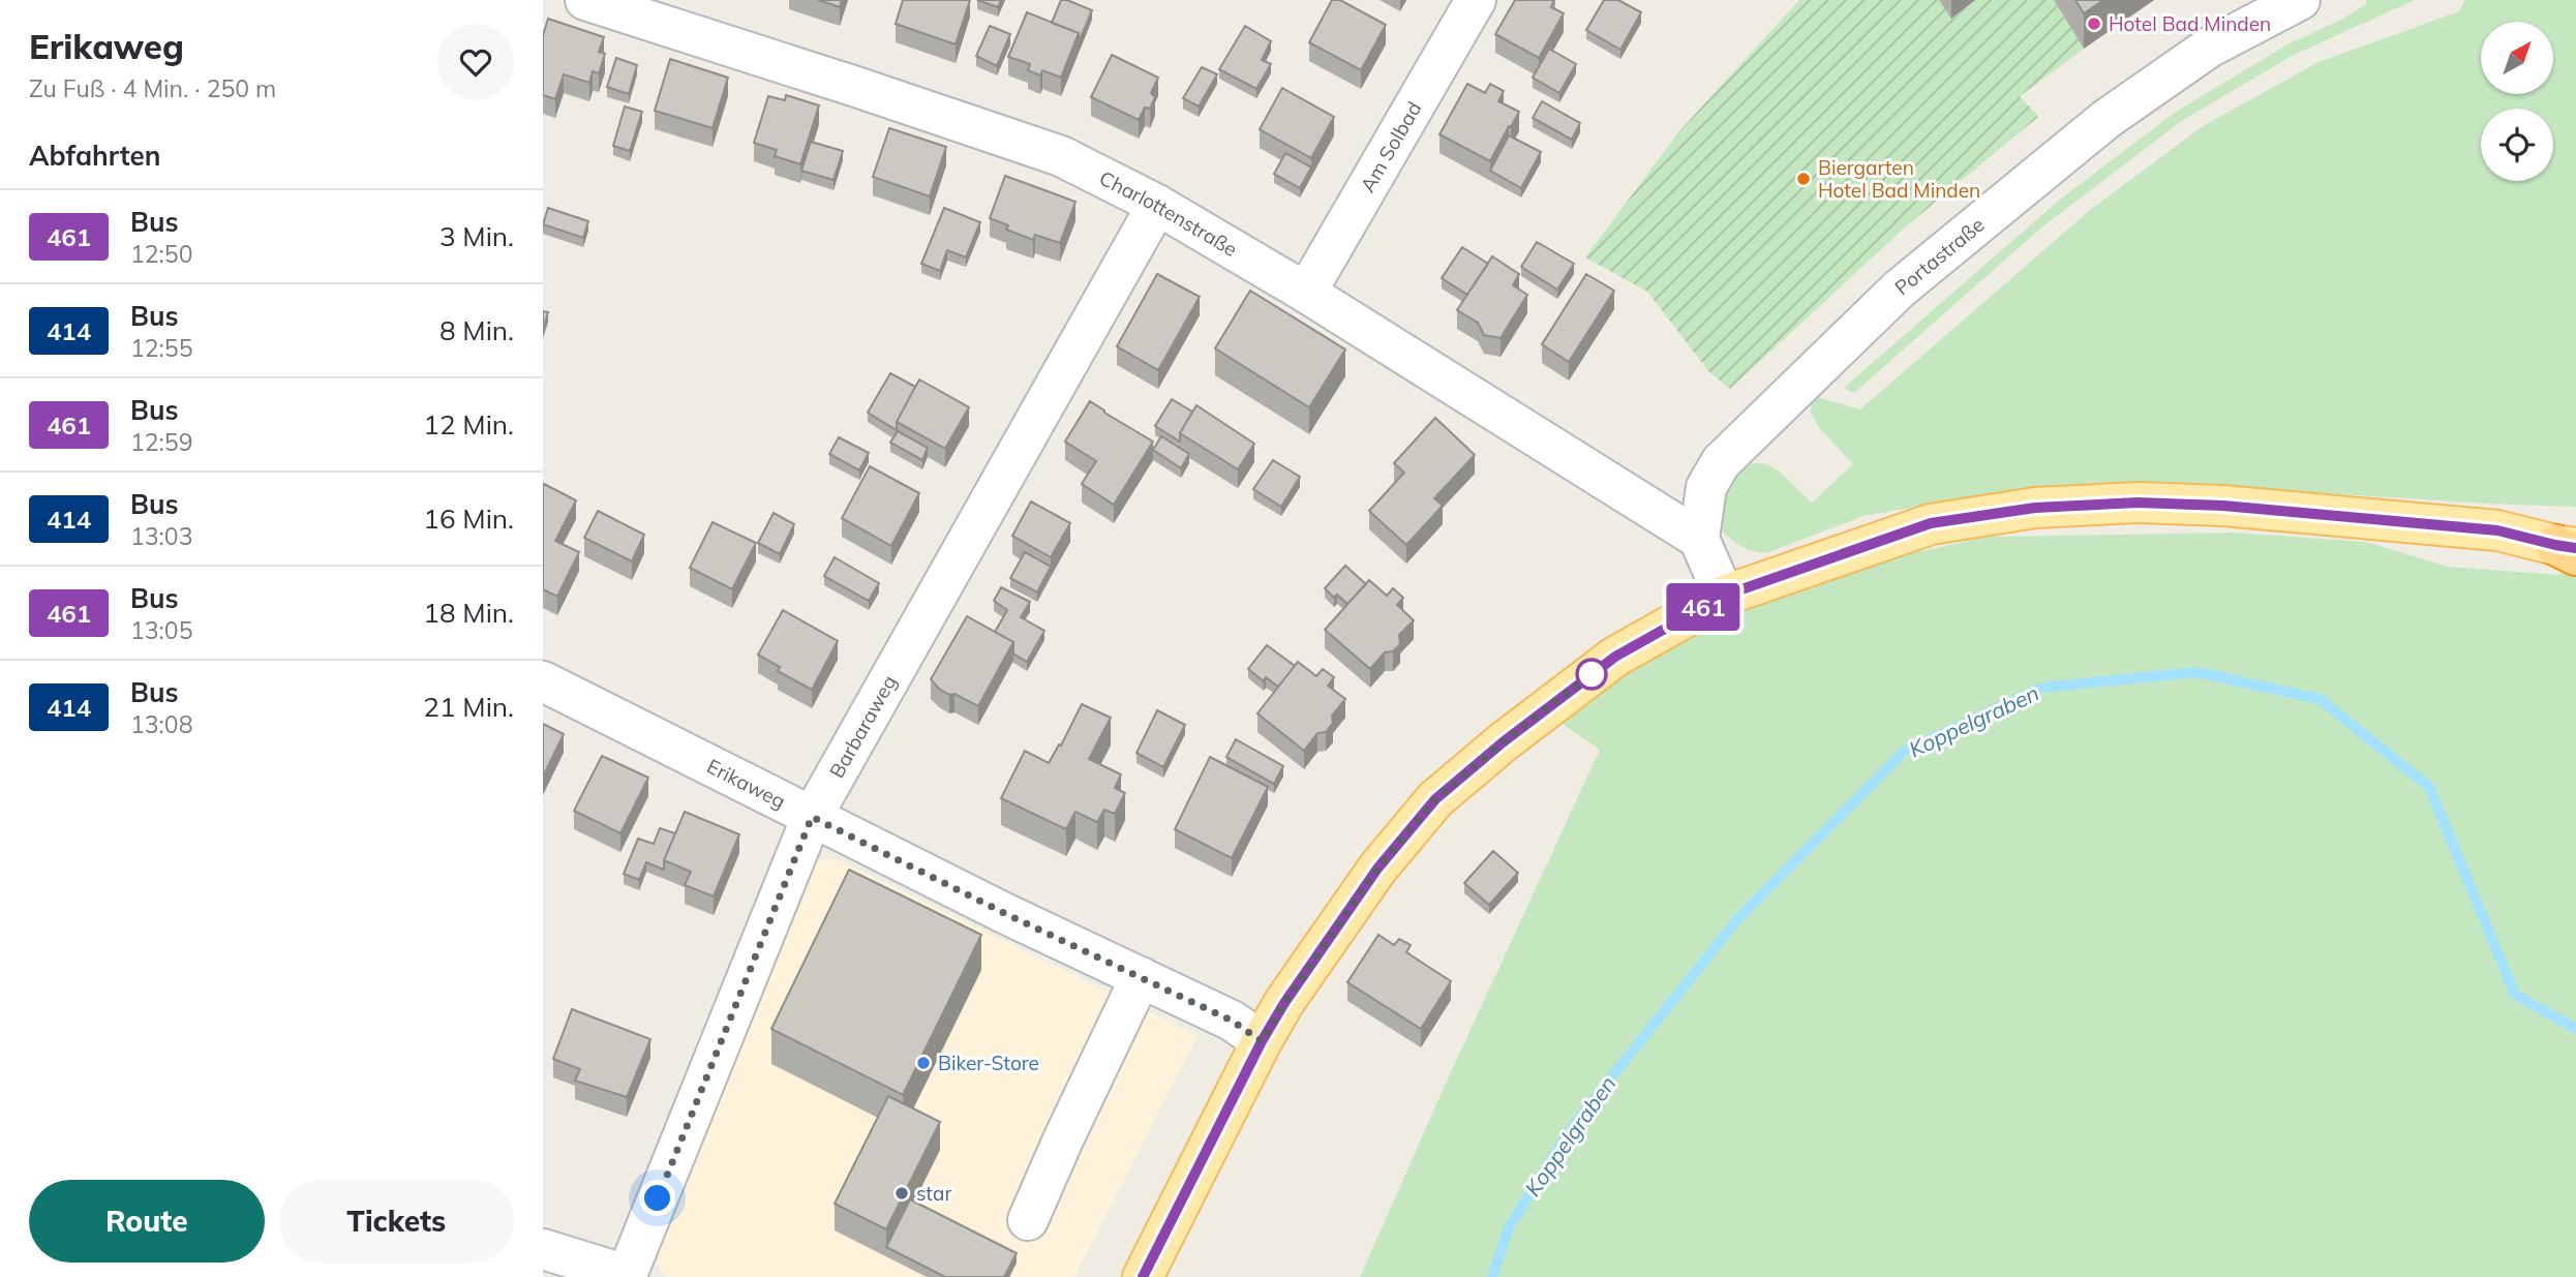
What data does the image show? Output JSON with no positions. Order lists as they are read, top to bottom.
{
  "streets": {
    "street": [
      "Am Solbad",
      "Charlottenstraße",
      "Portastraße",
      "Barbaraweg",
      "Erikaweg"
    ]
  },
  "crossings": [
    ["Am Solbad", "Charlottenstraße"],
    ["Charlottenstraße", "Portastraße"],
    ["Charlottenstraße", "Barbaraweg"],
    ["Barbaraweg", "Erikaweg"]
  ],
  "water": ["Koppelgraben"],
  "places": [
    "Hotel Bad Minden",
    "Biergarten Hotel Bad Minden",
    "Biker-Store",
    "star"
  ],
  "lines": ["bus line 461"],
  "north": "top right",
  "page": {
    "heading": [
      ["Erikaweg", "Zu Fuß · 4 Min. · 250 m"],
      "Abfahrten"
    ],
    "on_map": "461",
    "list": [
      {
        "mark": "461",
        "name": "Bus",
        "note": "12:50",
        "value": "3 Min."
      },
      {
        "mark": "414",
        "name": "Bus",
        "note": "12:55",
        "value": "8 Min."
      },
      {
        "mark": "461",
        "name": "Bus",
        "note": "12:59",
        "value": "12 Min."
      },
      {
        "mark": "414",
        "name": "Bus",
        "note": "13:03",
        "value": "16 Min."
      },
      {
        "mark": "461",
        "name": "Bus",
        "note": "13:05",
        "value": "18 Min."
      },
      {
        "mark": "414",
        "name": "Bus",
        "note": "13:08",
        "value": "21 Min."
      }
    ],
    "buttons": ["Route", "Tickets"]
  }
}
